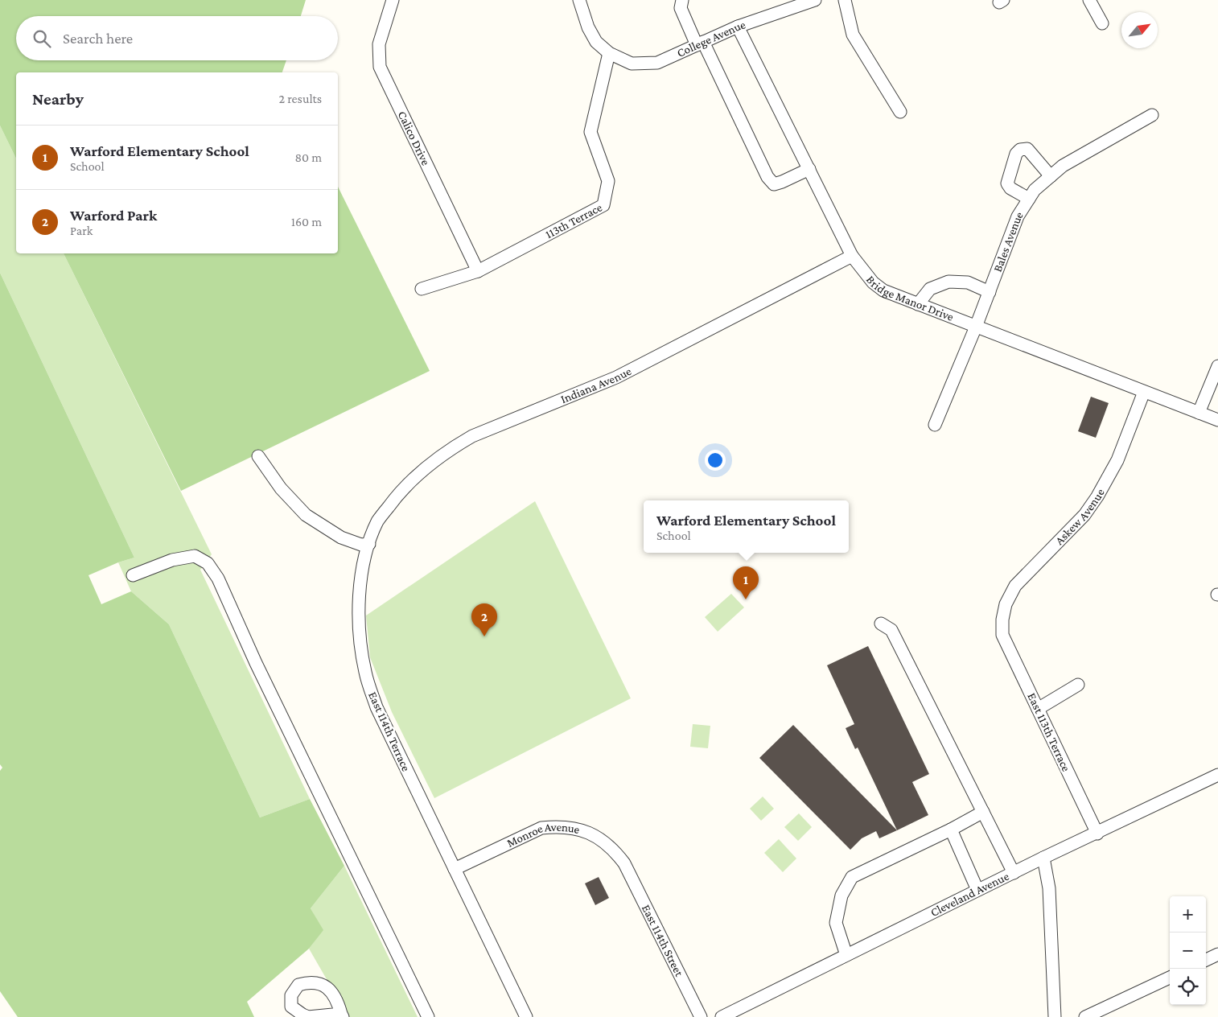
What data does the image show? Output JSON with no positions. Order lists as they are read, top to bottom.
{
  "streets": {
    "street": [
      "College Avenue",
      "Calico Drive",
      "113th Terrace",
      "Bales Avenue",
      "Bridge Manor Drive",
      "Indiana Avenue",
      "Askew Avenue",
      "East 114th Terrace",
      "East 113th Terrace",
      "Monroe Avenue",
      "Cleveland Avenue",
      "East 114th Street"
    ]
  },
  "crossings": [
    ["College Avenue", "113th Terrace"],
    ["College Avenue", "Bridge Manor Drive"],
    ["Calico Drive", "113th Terrace"],
    ["Bales Avenue", "Bridge Manor Drive"],
    ["Bridge Manor Drive", "Indiana Avenue"],
    ["Bridge Manor Drive", "Askew Avenue"],
    ["Indiana Avenue", "East 114th Terrace"],
    ["Askew Avenue", "East 113th Terrace"],
    ["East 114th Terrace", "Monroe Avenue"],
    ["East 113th Terrace", "Cleveland Avenue"],
    ["Monroe Avenue", "East 114th Street"]
  ],
  "north": "top right",
  "page": {
    "search": "Search here",
    "heading": ["Nearby", "2 results"],
    "list": [
      {
        "mark": "1",
        "name": "Warford Elementary School",
        "note": "School",
        "value": "80 m"
      },
      {
        "mark": "2",
        "name": "Warford Park",
        "note": "Park",
        "value": "160 m"
      }
    ],
    "popup": ["Warford Elementary School", "School"],
    "pins": ["1", "2"],
    "map_buttons": ["+", "−"]
  }
}
